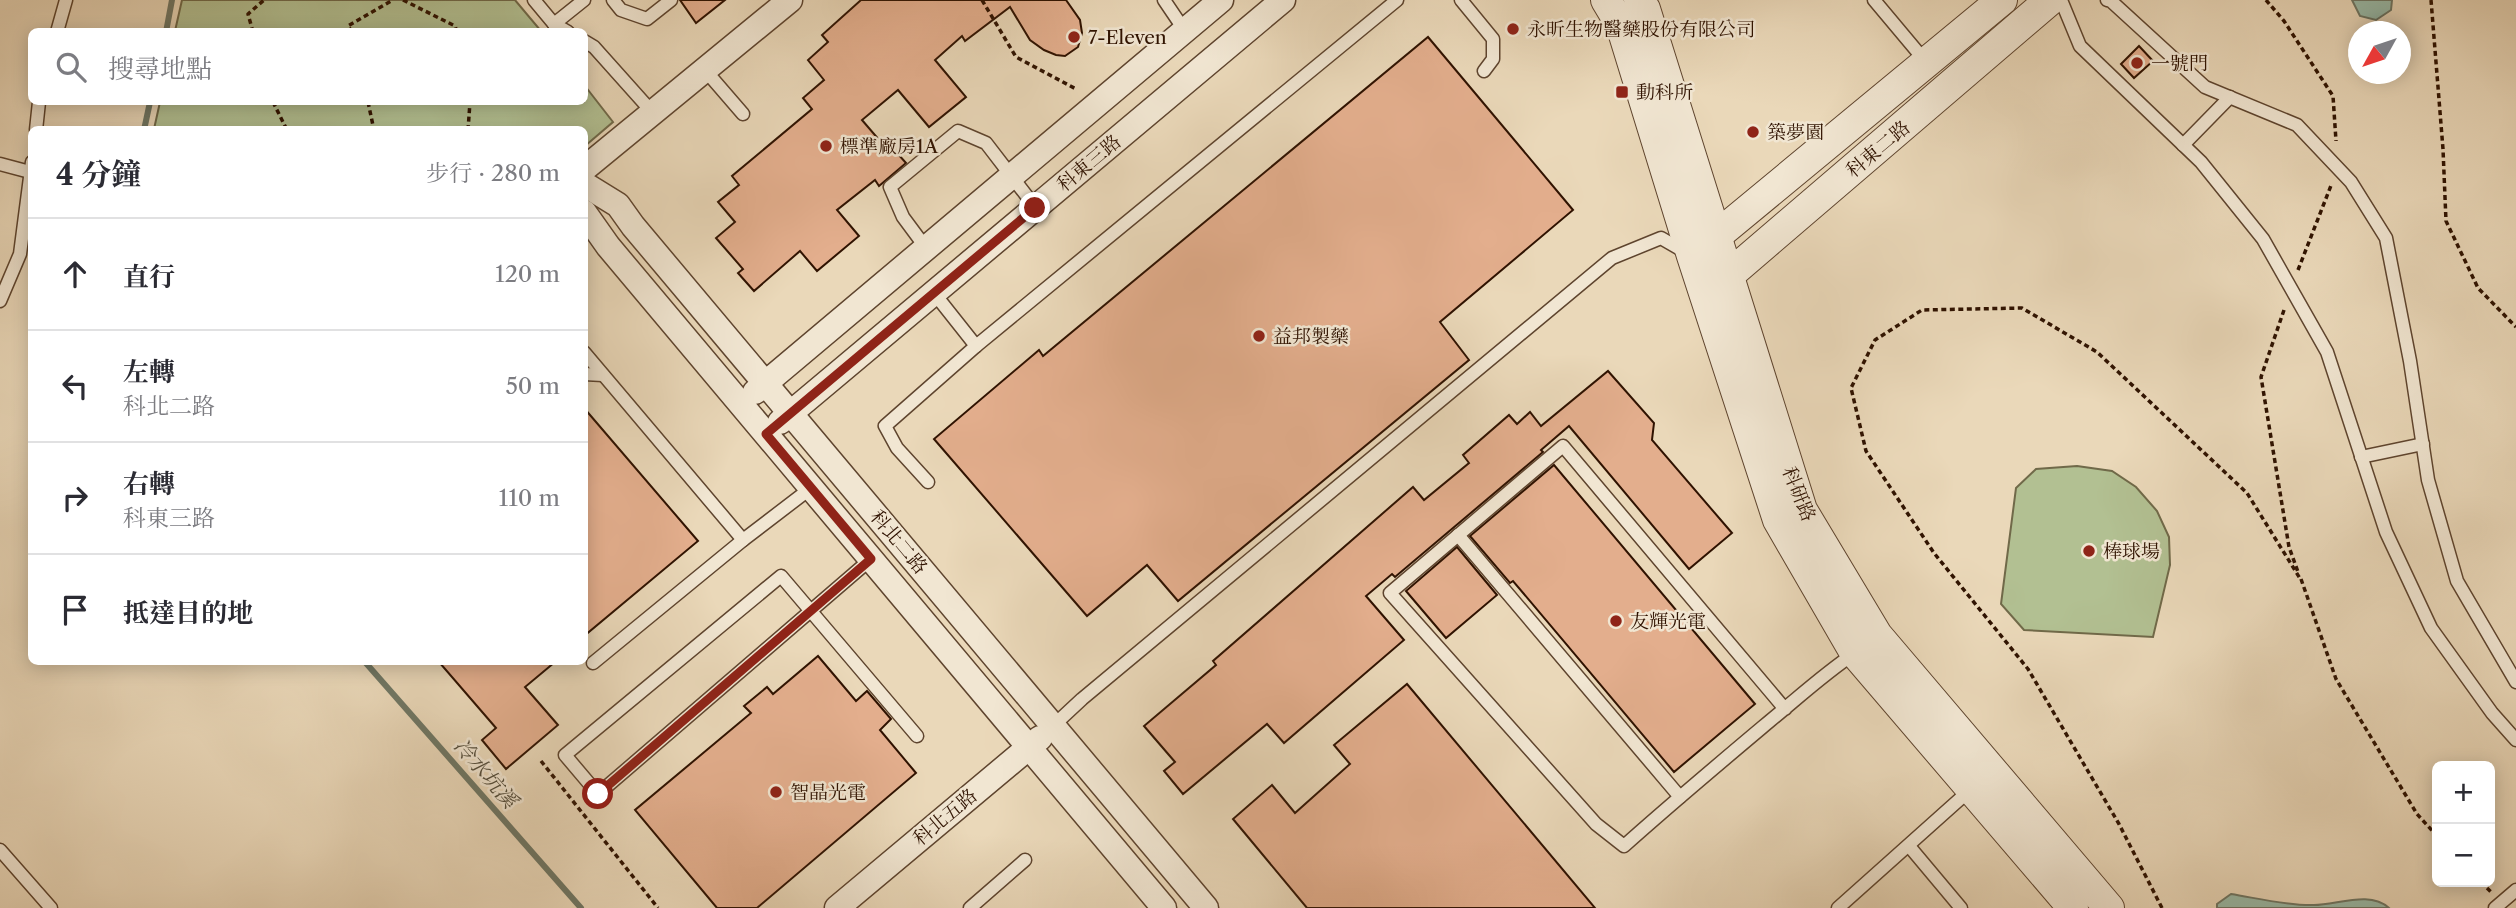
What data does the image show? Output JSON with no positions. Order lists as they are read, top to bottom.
{
  "streets": {
    "street": [
      "科東二路",
      "科東三路",
      "科研路",
      "科北二路",
      "科北五路"
    ]
  },
  "crossings": [
    ["科東二路", "科研路"],
    ["科東三路", "科北二路"],
    ["科北二路", "科北五路"]
  ],
  "water": ["冷水坑溪"],
  "places": {
    "other": [
      "永昕生物醫藥股份有限公司",
      "7-Eleven",
      "一號門",
      "築夢園",
      "標準廠房1A",
      "益邦製藥",
      "棒球場",
      "友輝光電",
      "智晶光電"
    ],
    "transit": ["動科所"]
  },
  "north": "bottom left",
  "page": {
    "search": "搜尋地點",
    "heading": ["4 分鐘", "步行 · 280 m"],
    "list": [
      ["直行", "120 m"],
      ["左轉", "科北二路", "50 m"],
      ["右轉", "科東三路", "110 m"],
      "抵達目的地"
    ],
    "map_buttons": ["+", "−"]
  }
}
